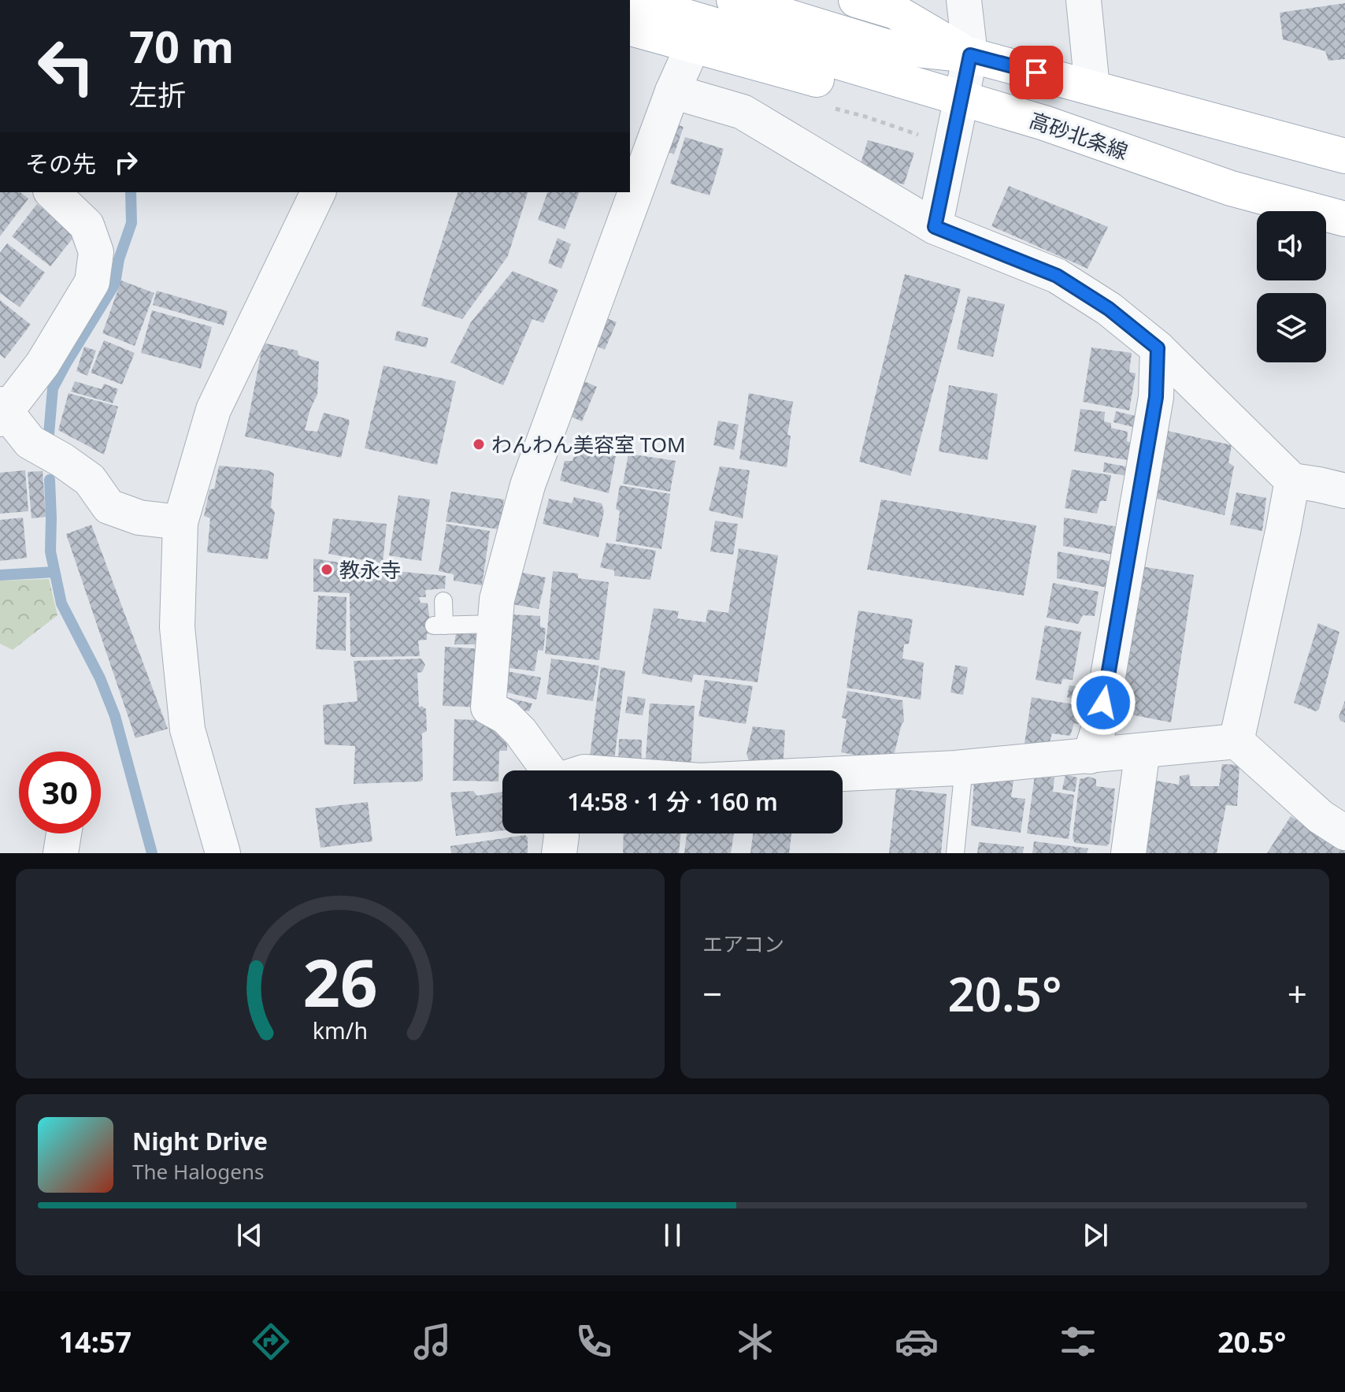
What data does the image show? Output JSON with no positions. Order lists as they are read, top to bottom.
{
  "streets": {
    "main road": ["高砂北条線"]
  },
  "places": ["わんわん美容室 TOM", "教永寺"],
  "page": {
    "turn": ["70 m", "左折"],
    "then": "その先",
    "limit": "30",
    "trip": "14:58 · 1 分 · 160 m",
    "tile": "エアコン",
    "heat": ["−", "20.5°", "+"],
    "song": ["Night Drive", "The Halogens"],
    "tabs": ["14:57", "20.5°"],
    "gauge": ["26", "km/h"]
  }
}
